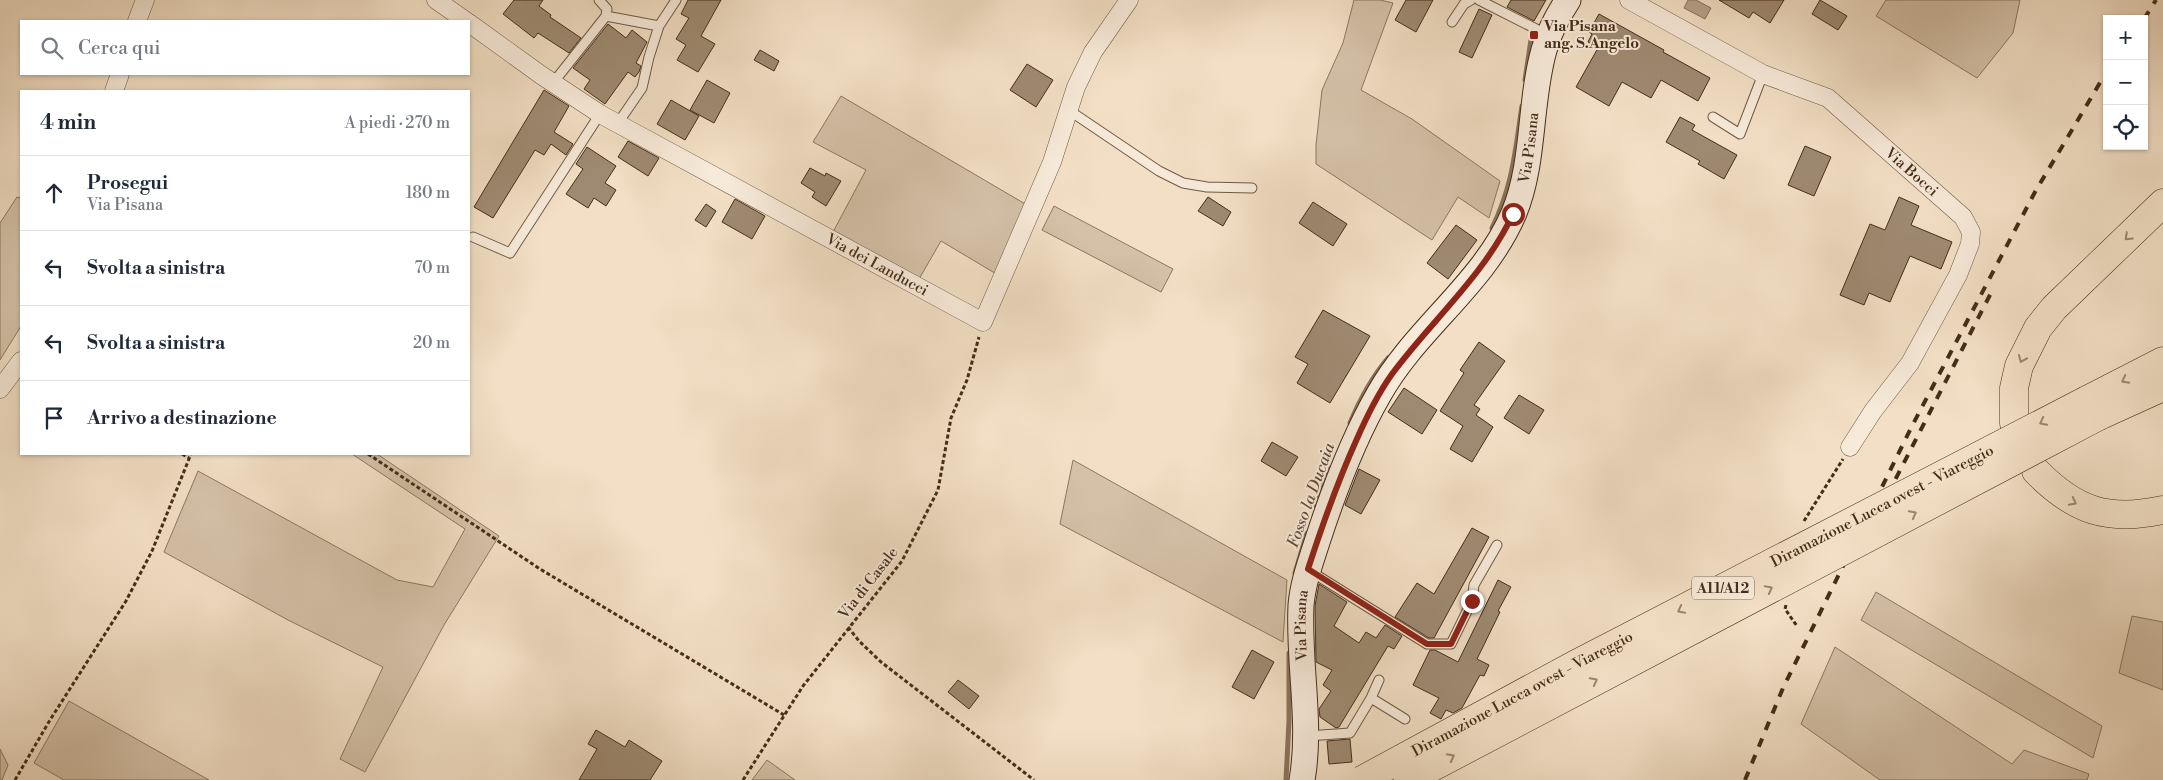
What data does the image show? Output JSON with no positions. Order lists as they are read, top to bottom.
{
  "streets": {
    "highway": ["Diramazione Lucca ovest - Viareggio", "A11/A12"],
    "main road": ["Via Pisana"],
    "street": ["Via Bocci", "Via dei Landucci"],
    "path": ["Via di Casale"]
  },
  "crossings": [
    ["Via dei Landucci", "Via di Casale"]
  ],
  "water": ["Fosso la Ducaia"],
  "places": {
    "transit": ["Via Pisana ang. S.Angelo"]
  },
  "page": {
    "map_buttons": ["+", "−"],
    "search": "Cerca qui",
    "heading": ["4 min", "A piedi · 270 m"],
    "list": [
      ["Prosegui", "Via Pisana", "180 m"],
      ["Svolta a sinistra", "70 m"],
      ["Svolta a sinistra", "20 m"],
      "Arrivo a destinazione"
    ]
  }
}
